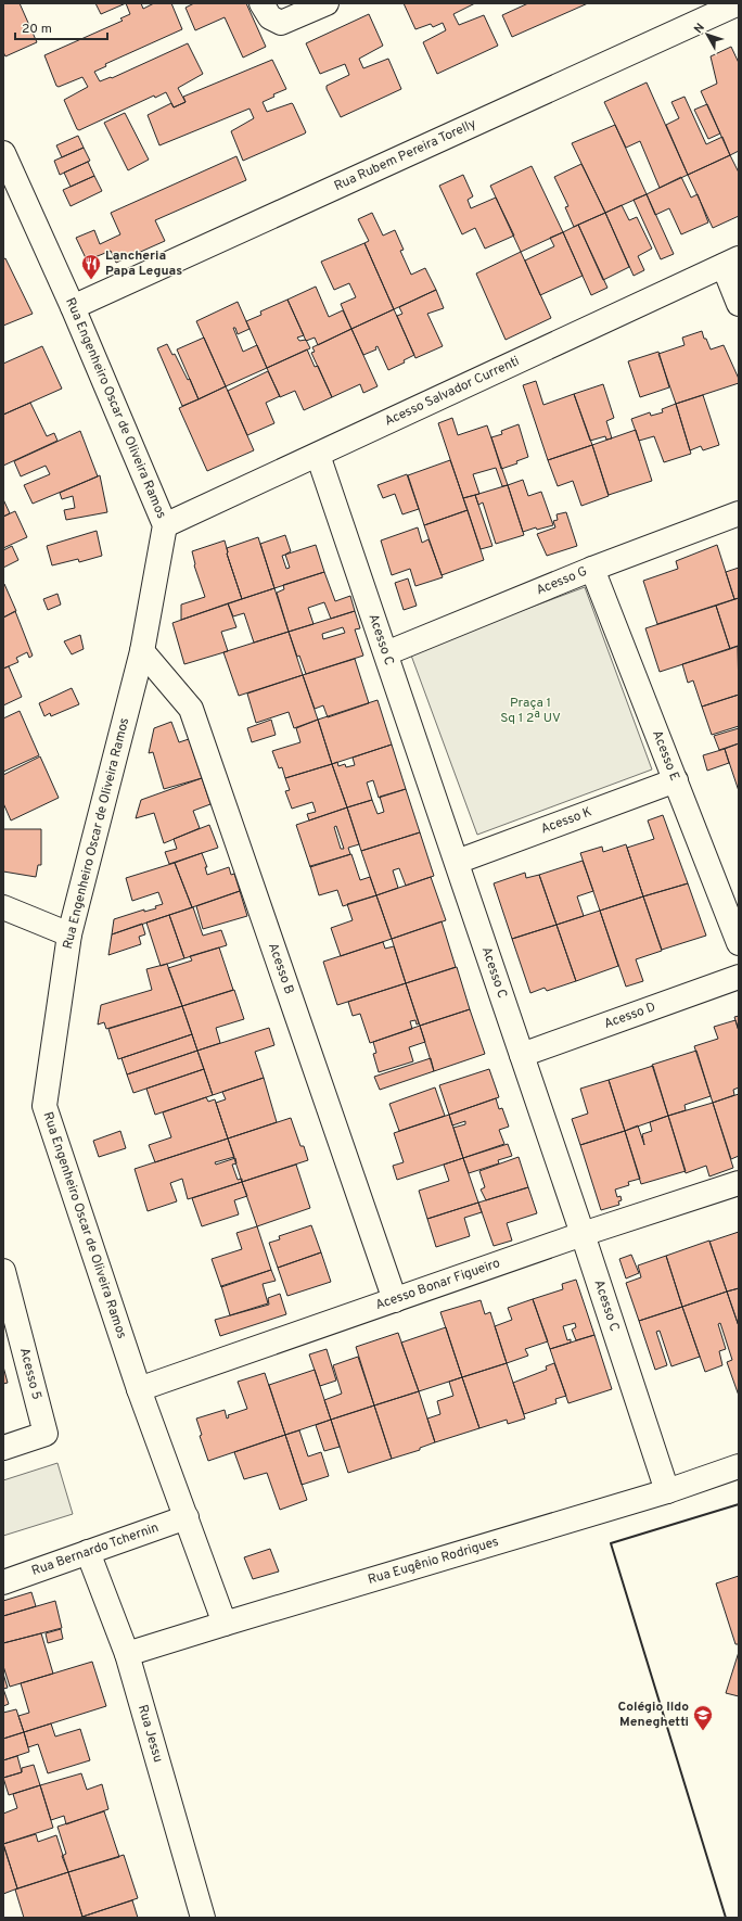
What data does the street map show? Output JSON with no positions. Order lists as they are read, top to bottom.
{
  "streets": {
    "street": [
      "Rua Rubem Pereira Torelly",
      "Acesso Salvador Currenti",
      "Rua Engenheiro Oscar de Oliveira Ramos",
      "Acesso G",
      "Acesso C",
      "Acesso E",
      "Acesso K",
      "Acesso B",
      "Acesso D",
      "Acesso Bonar Figueiro",
      "Acesso 5",
      "Rua Bernardo Tchernin",
      "Rua Eugênio Rodrigues",
      "Rua Jessu"
    ]
  },
  "crossings": [
    ["Rua Rubem Pereira Torelly", "Rua Engenheiro Oscar de Oliveira Ramos"],
    ["Acesso Salvador Currenti", "Rua Engenheiro Oscar de Oliveira Ramos"],
    ["Acesso Salvador Currenti", "Acesso C"],
    ["Rua Engenheiro Oscar de Oliveira Ramos", "Acesso B"],
    ["Rua Engenheiro Oscar de Oliveira Ramos", "Acesso Bonar Figueiro"],
    ["Rua Engenheiro Oscar de Oliveira Ramos", "Rua Bernardo Tchernin"],
    ["Rua Engenheiro Oscar de Oliveira Ramos", "Rua Eugênio Rodrigues"],
    ["Acesso G", "Acesso C"],
    ["Acesso G", "Acesso E"],
    ["Acesso C", "Acesso K"],
    ["Acesso C", "Acesso D"],
    ["Acesso C", "Acesso Bonar Figueiro"],
    ["Acesso C", "Rua Eugênio Rodrigues"],
    ["Acesso E", "Acesso K"],
    ["Acesso B", "Acesso Bonar Figueiro"],
    ["Rua Bernardo Tchernin", "Rua Jessu"],
    ["Rua Eugênio Rodrigues", "Rua Jessu"]
  ],
  "parks": ["Praça 1 Sq 1 2ª UV"],
  "places": {
    "restaurant": ["Lancheria Papa Leguas"],
    "school or university": ["Colégio Ildo Meneghetti"]
  },
  "scale_bar": "20 m",
  "north": "top left"
}
